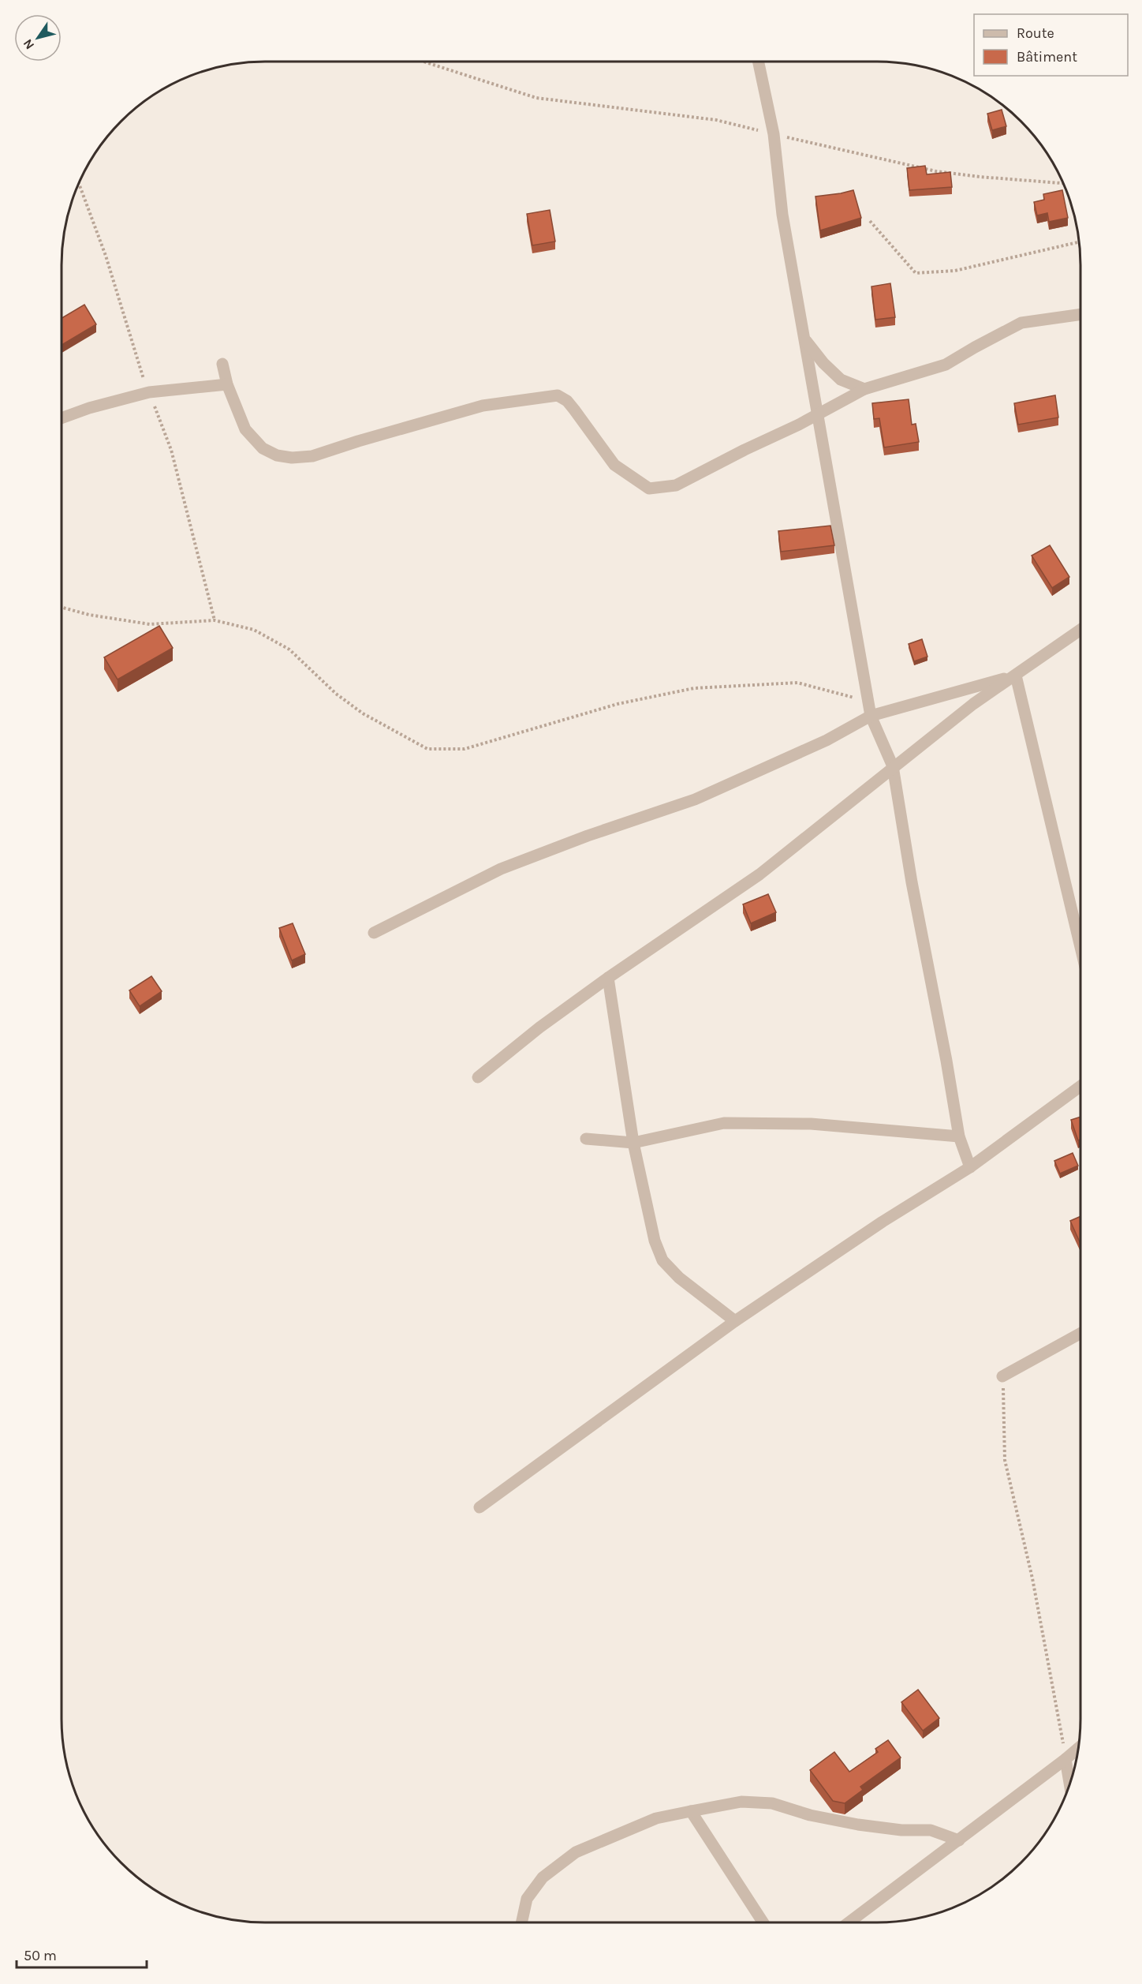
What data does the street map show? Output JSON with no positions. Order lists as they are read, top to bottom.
{
  "legend": ["Route", "Bâtiment"],
  "scale_bar": "50 m",
  "north": "bottom left"
}
